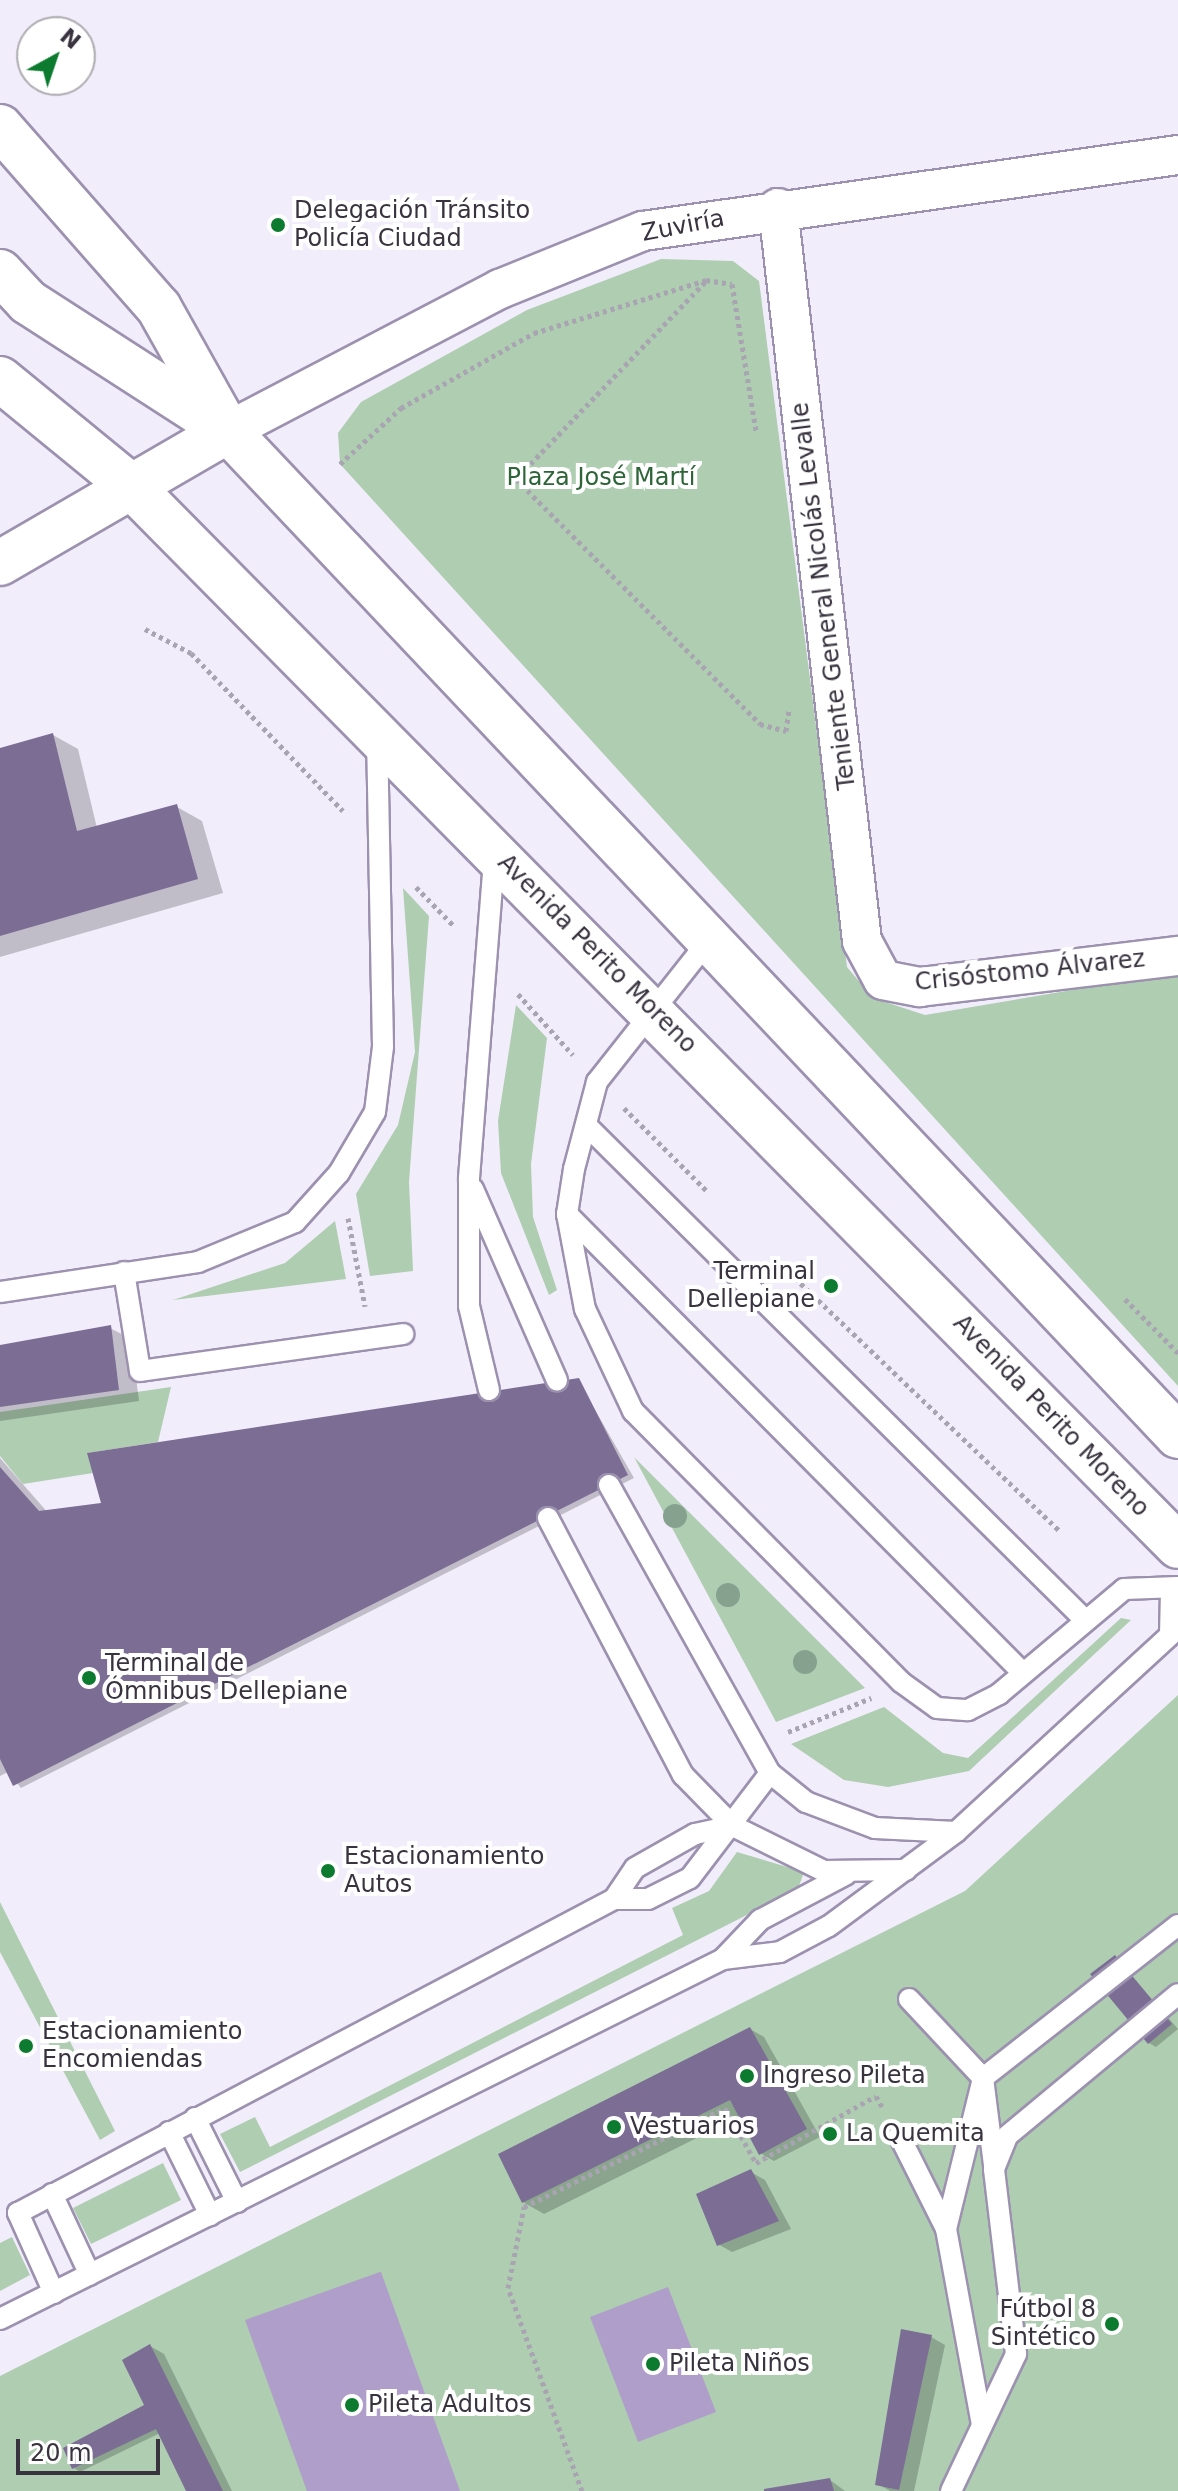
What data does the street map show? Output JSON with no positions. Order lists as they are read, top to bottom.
{
  "streets": {
    "main road": ["Avenida Perito Moreno"],
    "street": ["Zuviría", "Teniente General Nicolás Levalle", "Crisóstomo Álvarez"]
  },
  "crossings": [
    ["Zuviría", "Teniente General Nicolás Levalle"],
    ["Teniente General Nicolás Levalle", "Crisóstomo Álvarez"]
  ],
  "parks": ["Plaza José Martí"],
  "places": [
    "Delegación Tránsito Policía Ciudad",
    "Terminal Dellepiane",
    "Terminal de Ómnibus Dellepiane",
    "Estacionamiento Autos",
    "Estacionamiento Encomiendas",
    "Ingreso Pileta",
    "Vestuarios",
    "La Quemita",
    "Fútbol 8 Sintético",
    "Pileta Niños",
    "Pileta Adultos"
  ],
  "scale_bar": "20 m",
  "north": "top right"
}
